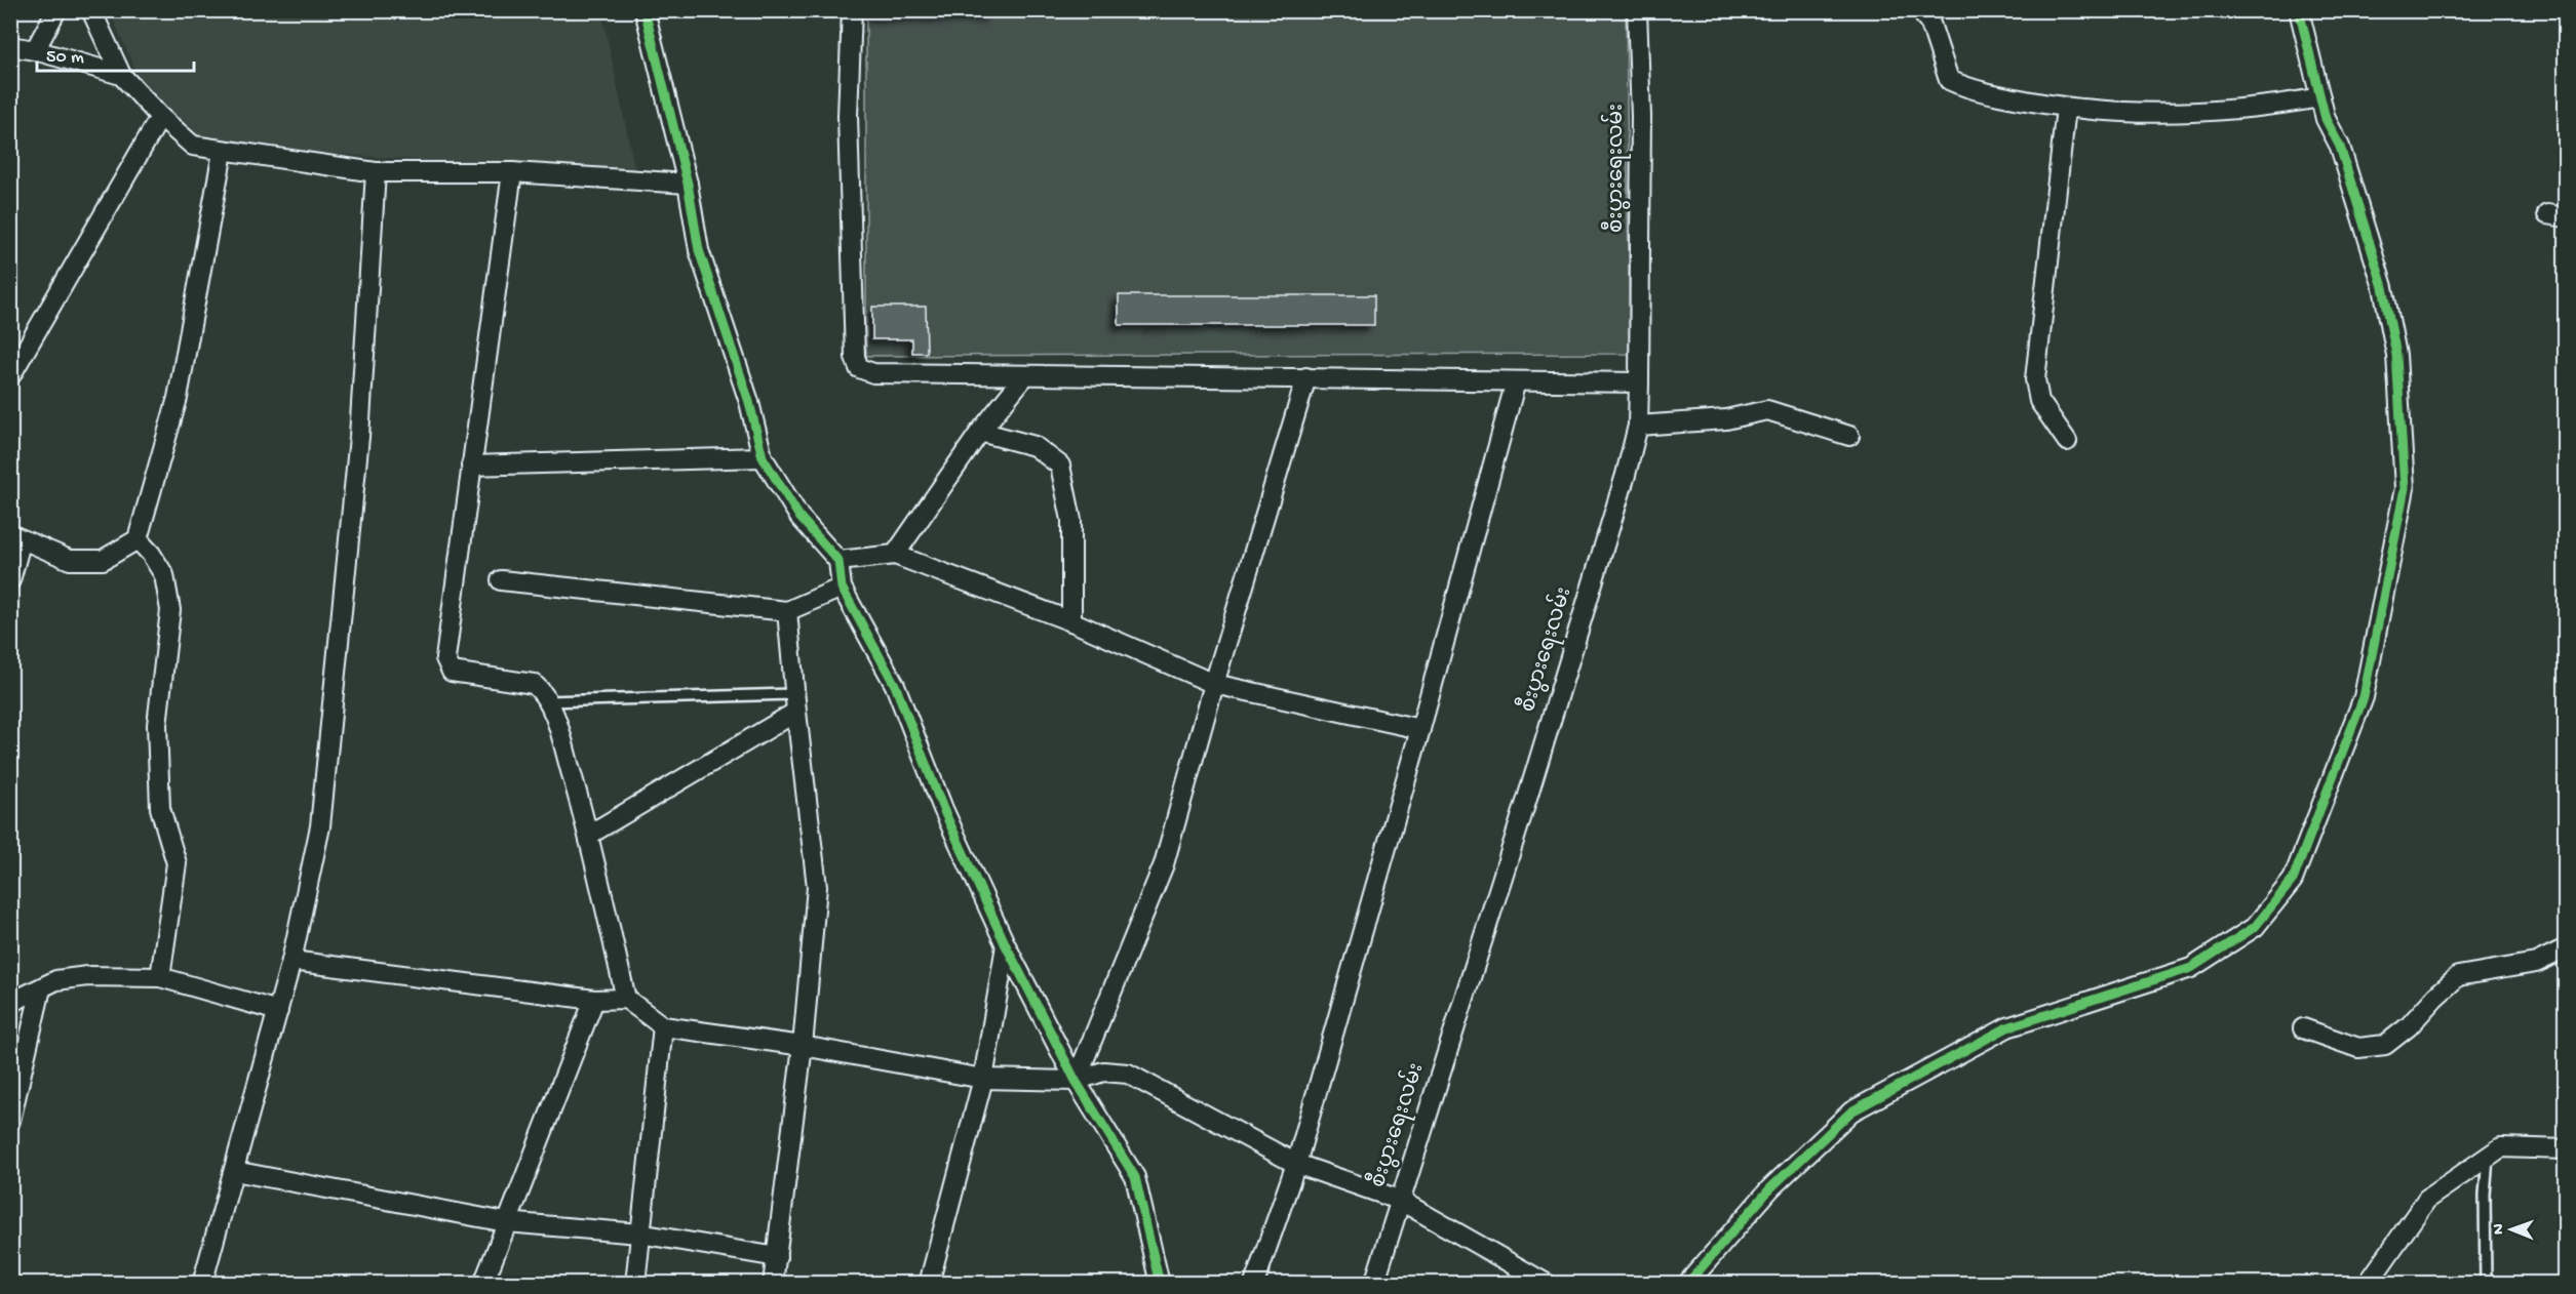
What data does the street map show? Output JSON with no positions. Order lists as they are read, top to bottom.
{
  "streets": {
    "street": ["စီးပွားရေးလမ်း"]
  },
  "scale_bar": "50 m",
  "north": "left"
}
